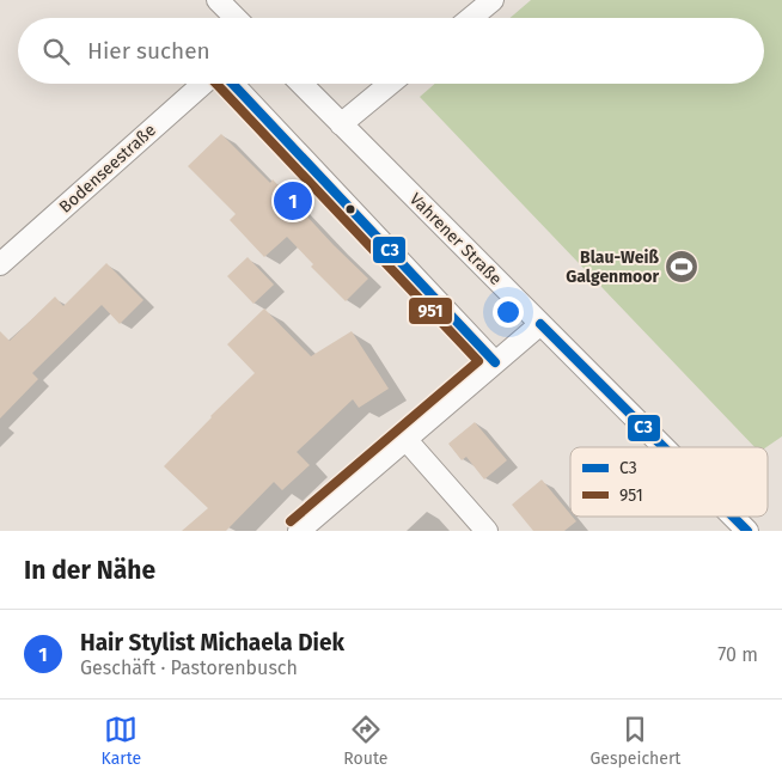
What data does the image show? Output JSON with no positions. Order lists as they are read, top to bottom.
{
  "streets": {
    "street": ["Bodenseestraße", "Vahrener Straße"]
  },
  "places": {
    "sports": ["Blau-Weiß Galgenmoor"]
  },
  "lines": ["transit line C3", "transit line 951"],
  "legend": ["C3", "951"],
  "page": {
    "search": "Hier suchen",
    "pins": "1",
    "heading": "In der Nähe",
    "list": [
      {
        "mark": "1",
        "name": "Hair Stylist Michaela Diek",
        "note": "Geschäft · Pastorenbusch",
        "value": "70 m"
      }
    ],
    "nav": ["Karte", "Route", "Gespeichert"]
  }
}
